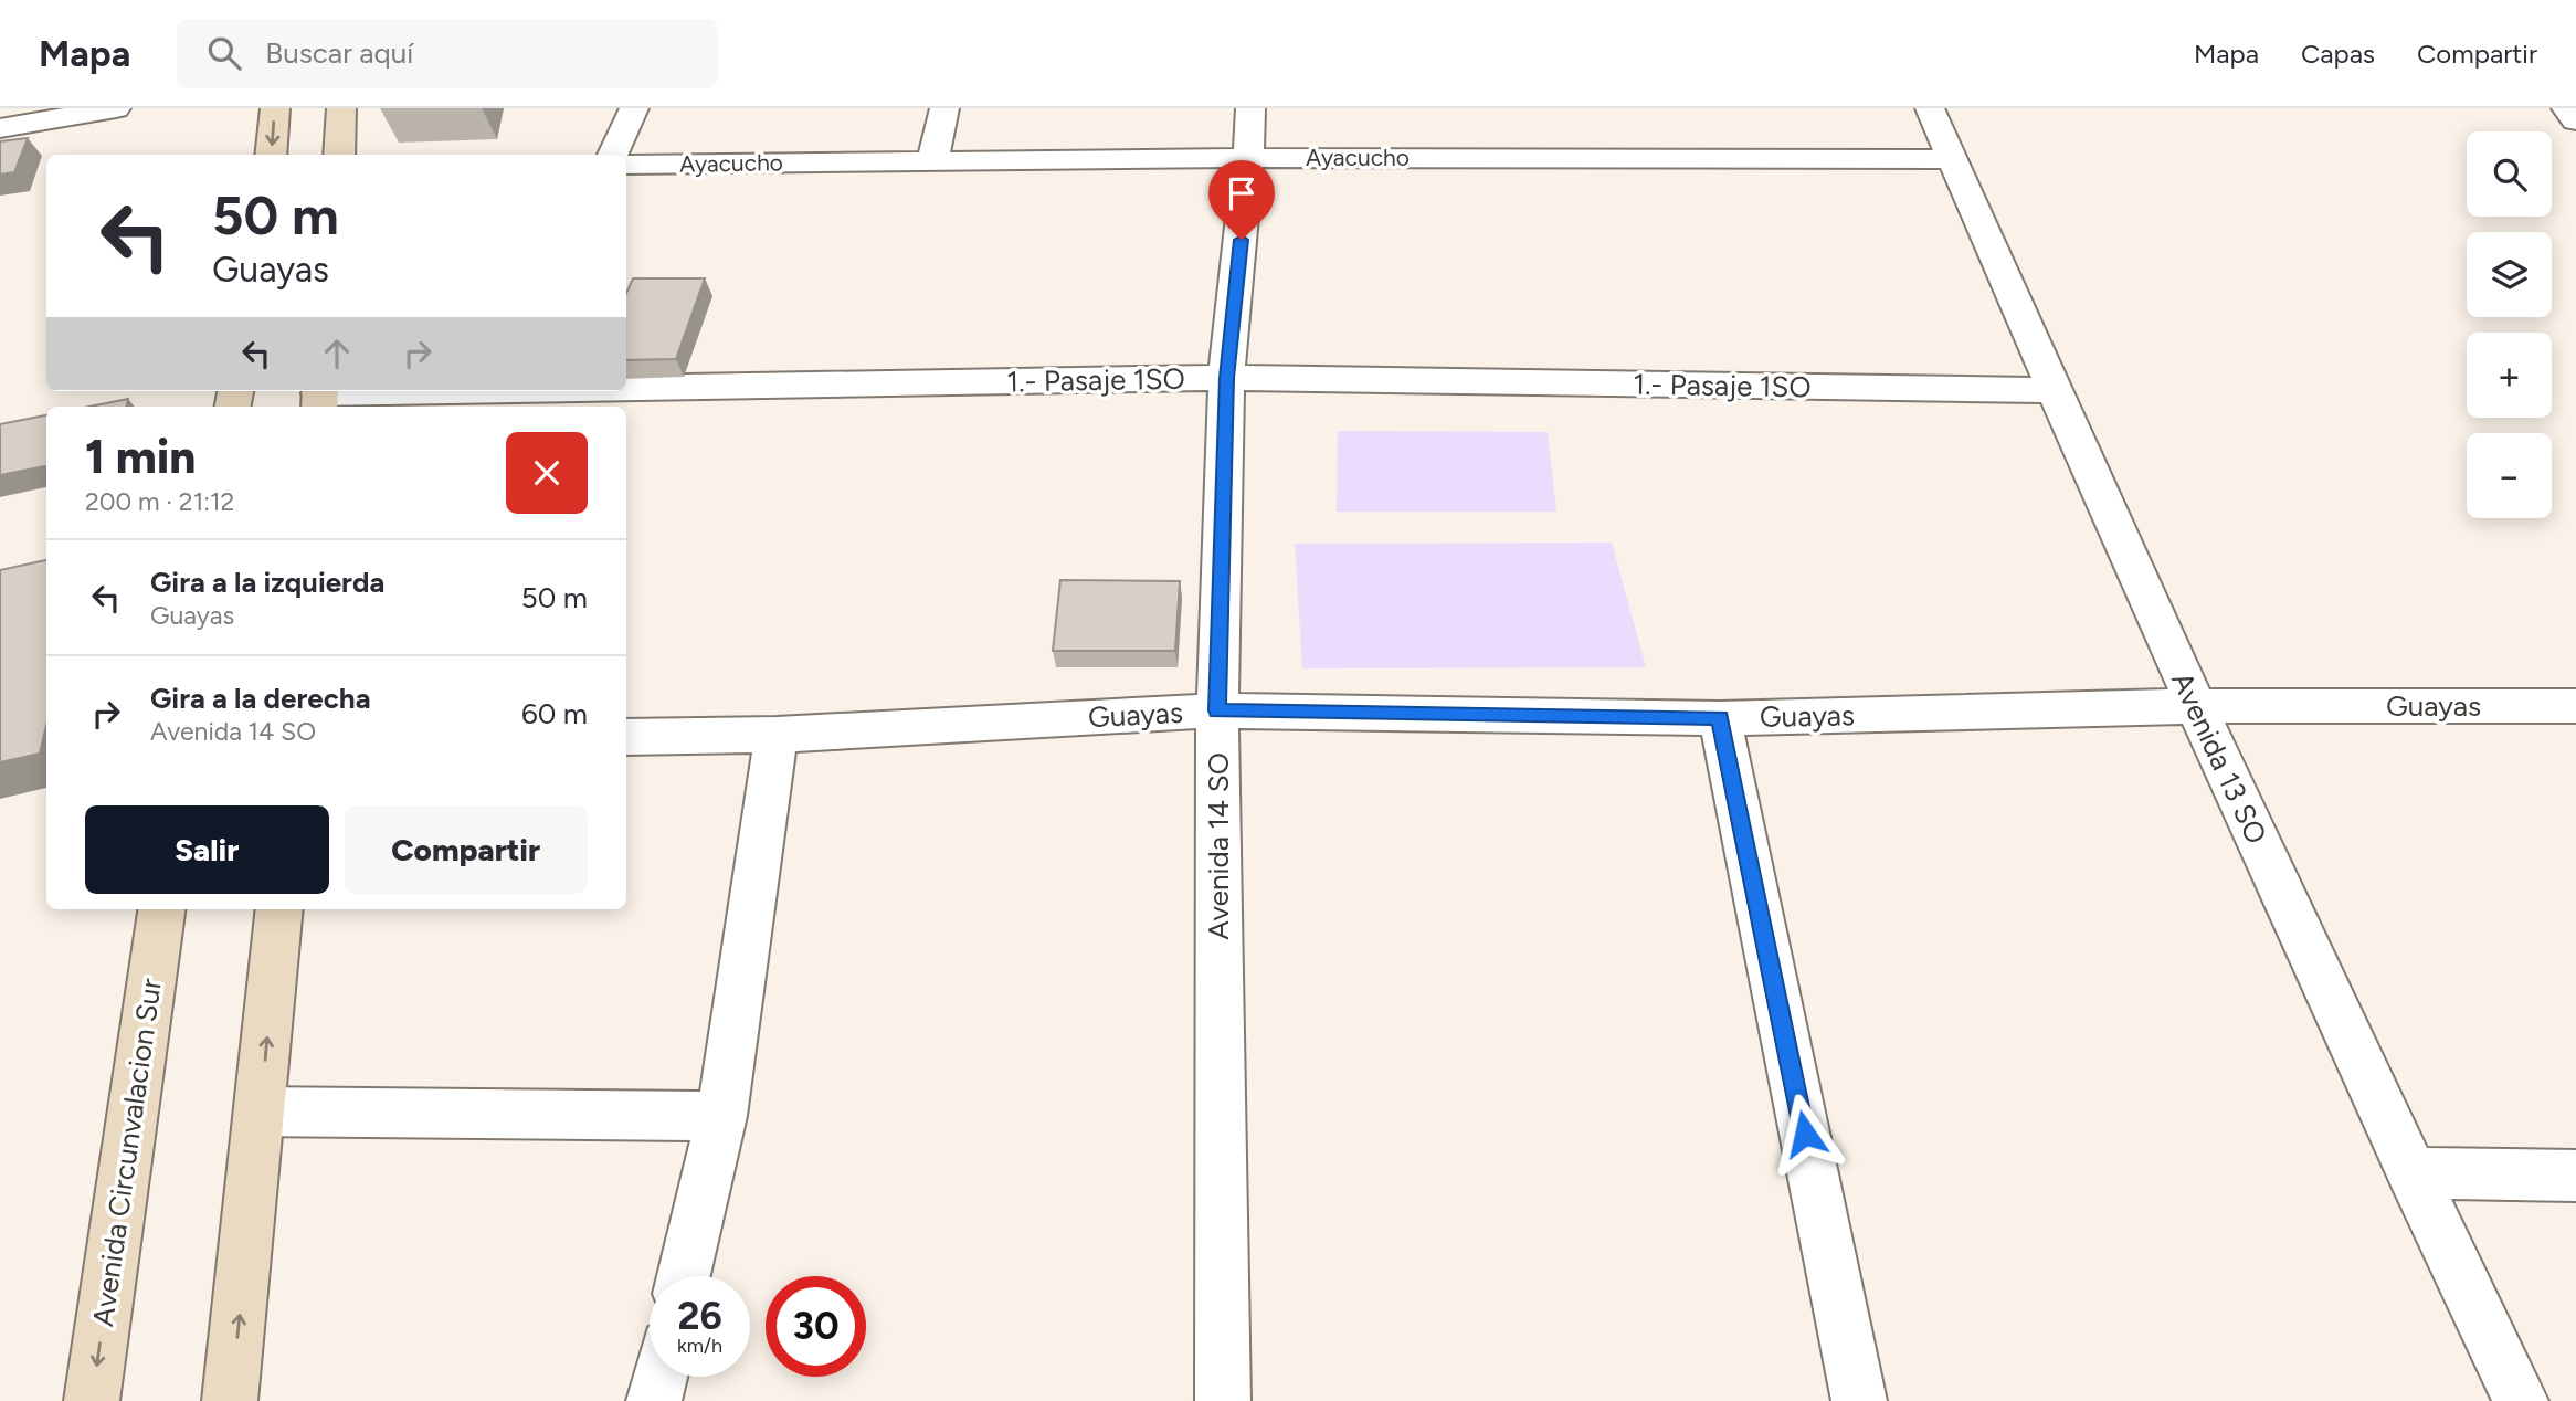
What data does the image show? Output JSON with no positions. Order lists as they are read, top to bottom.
{
  "streets": {
    "main road": ["Avenida Circunvalacion Sur"],
    "street": [
      "Ayacucho",
      "1.- Pasaje 1SO",
      "Guayas",
      "Avenida 13 SO",
      "Avenida 14 SO"
    ]
  },
  "crossings": [
    ["Ayacucho", "Avenida 13 SO"],
    ["Ayacucho", "Avenida 14 SO"],
    ["1.- Pasaje 1SO", "Avenida 13 SO"],
    ["1.- Pasaje 1SO", "Avenida 14 SO"],
    ["Guayas", "Avenida 13 SO"],
    ["Guayas", "Avenida 14 SO"]
  ],
  "page": {
    "header": "Mapa",
    "search": "Buscar aquí",
    "nav": ["Mapa", "Capas", "Compartir"],
    "map_buttons": ["+", "−"],
    "turn": ["50 m", "Guayas"],
    "heading": ["1 min", "200 m · 21:12"],
    "list": [
      {
        "name": "Gira a la izquierda",
        "note": "Guayas",
        "value": "50 m"
      },
      {
        "name": "Gira a la derecha",
        "note": "Avenida 14 SO",
        "value": "60 m"
      }
    ],
    "buttons": ["Salir", "Compartir"],
    "speed": "26 km/h",
    "limit": "30"
  }
}
